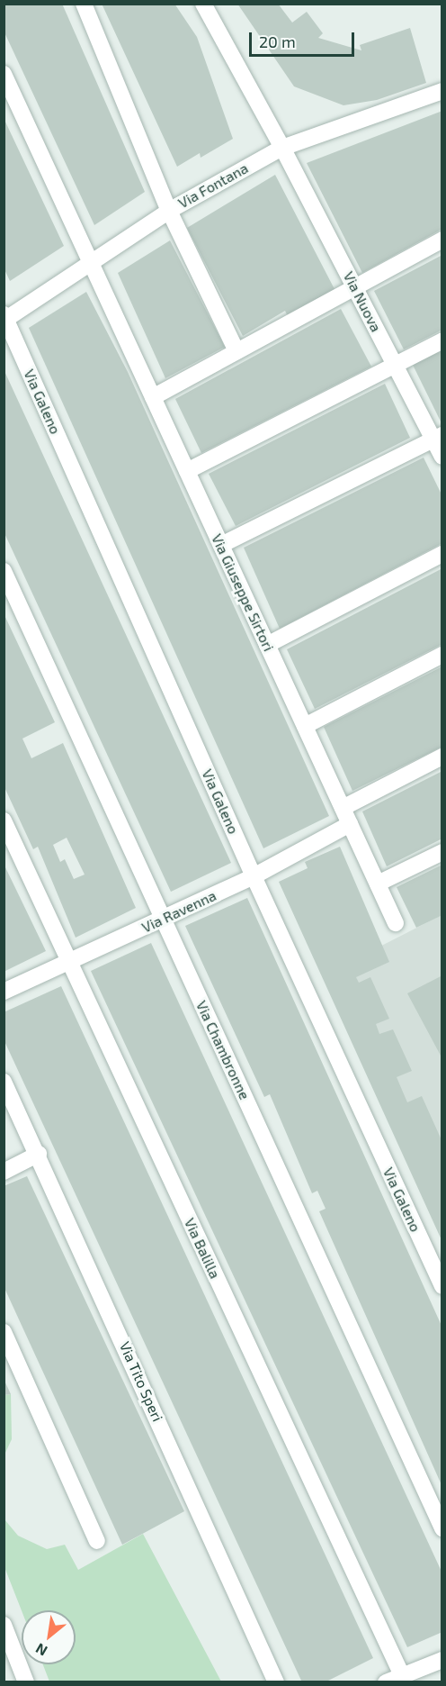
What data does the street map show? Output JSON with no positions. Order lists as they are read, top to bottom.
{
  "streets": {
    "street": [
      "Via Fontana",
      "Via Nuova",
      "Via Galeno",
      "Via Giuseppe Sirtori",
      "Via Ravenna",
      "Via Chambronne",
      "Via Balilla",
      "Via Tito Speri"
    ]
  },
  "crossings": [
    ["Via Fontana", "Via Nuova"],
    ["Via Fontana", "Via Galeno"],
    ["Via Fontana", "Via Giuseppe Sirtori"],
    ["Via Galeno", "Via Ravenna"],
    ["Via Giuseppe Sirtori", "Via Ravenna"],
    ["Via Ravenna", "Via Chambronne"],
    ["Via Ravenna", "Via Balilla"]
  ],
  "scale_bar": "20 m",
  "north": "bottom left"
}
